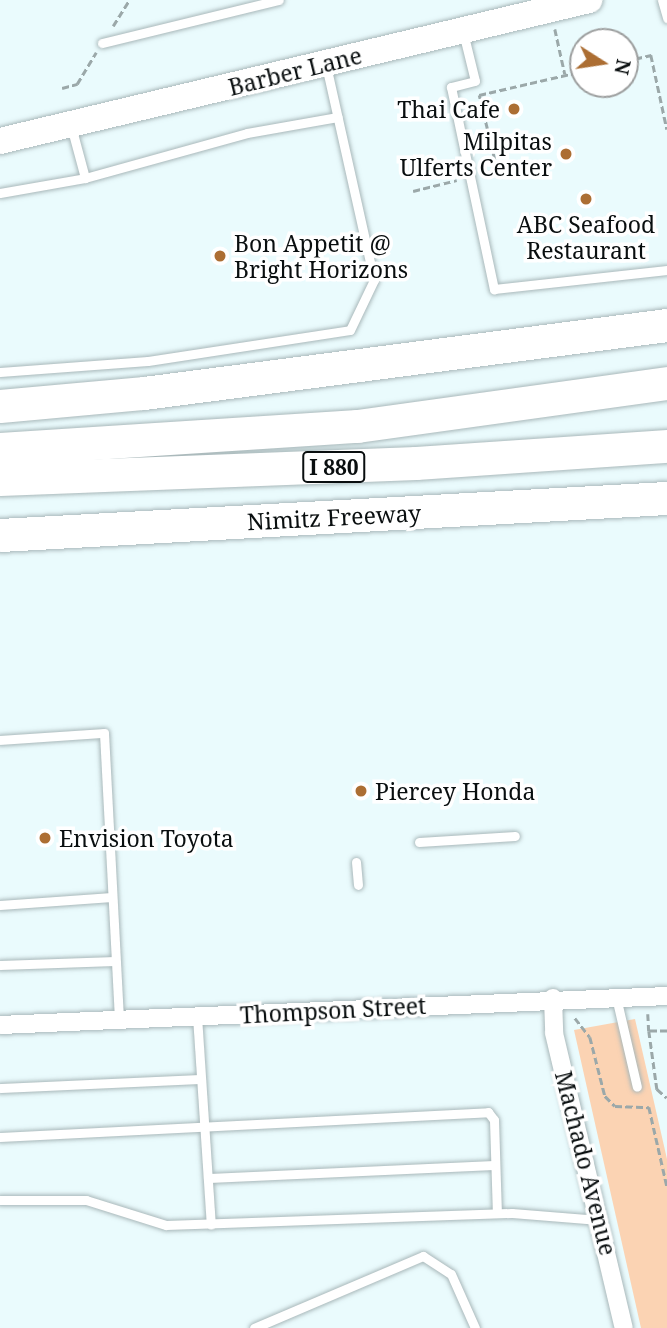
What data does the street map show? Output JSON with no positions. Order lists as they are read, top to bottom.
{
  "streets": {
    "highway": ["I 880", "Nimitz Freeway"],
    "street": ["Barber Lane", "Thompson Street", "Machado Avenue"]
  },
  "crossings": [
    ["Thompson Street", "Machado Avenue"]
  ],
  "places": [
    "Thai Cafe",
    "Milpitas Ulferts Center",
    "ABC Seafood Restaurant",
    "Bon Appetit @ Bright Horizons",
    "Piercey Honda",
    "Envision Toyota"
  ],
  "north": "right"
}
